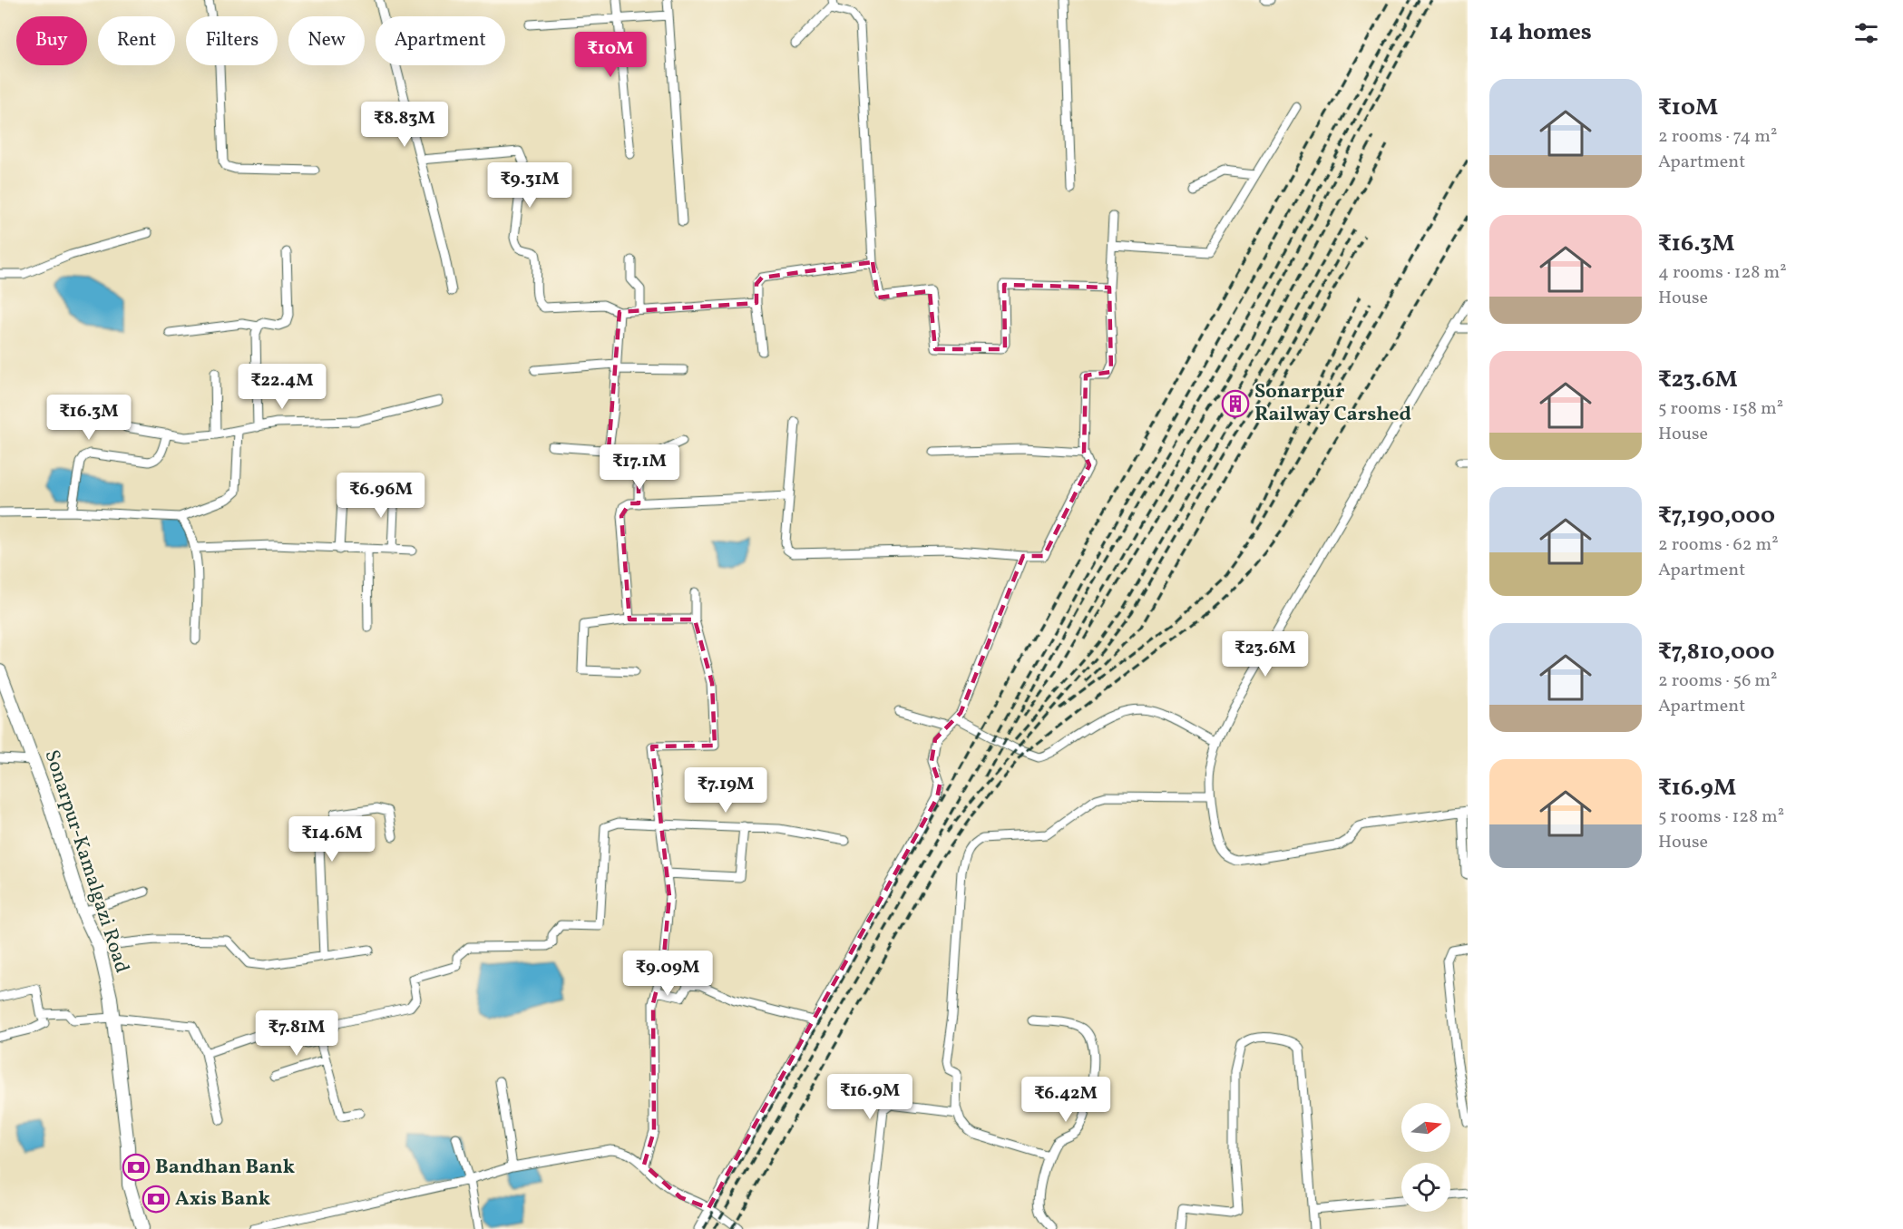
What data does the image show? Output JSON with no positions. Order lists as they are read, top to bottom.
{
  "streets": {
    "main road": ["Sonarpur-Kamalgazi Road"]
  },
  "places": {
    "building": ["Sonarpur Railway Carshed"],
    "bank": ["Bandhan Bank", "Axis Bank"]
  },
  "north": "right",
  "page": {
    "heading": "14 homes",
    "chip": [
      "Buy",
      "Rent",
      "Filters",
      "New",
      "Apartment"
    ],
    "price": [
      "₹10M",
      "₹8.83M",
      "₹9.31M",
      "₹22.4M",
      "₹16.3M",
      "₹17.1M",
      "₹6.96M",
      "₹23.6M",
      "₹7.19M",
      "₹14.6M",
      "₹9.09M",
      "₹7.81M",
      "₹16.9M",
      "₹6.42M"
    ],
    "list": [
      {
        "name": "₹10M",
        "note": "2 rooms · 74 m² · Apartment"
      },
      {
        "name": "₹16.3M",
        "note": "4 rooms · 128 m² · House"
      },
      {
        "name": "₹23.6M",
        "note": "5 rooms · 158 m² · House"
      },
      {
        "name": "₹7,190,000",
        "note": "2 rooms · 62 m² · Apartment"
      },
      {
        "name": "₹7,810,000",
        "note": "2 rooms · 56 m² · Apartment"
      },
      {
        "name": "₹16.9M",
        "note": "5 rooms · 128 m² · House"
      }
    ]
  }
}
